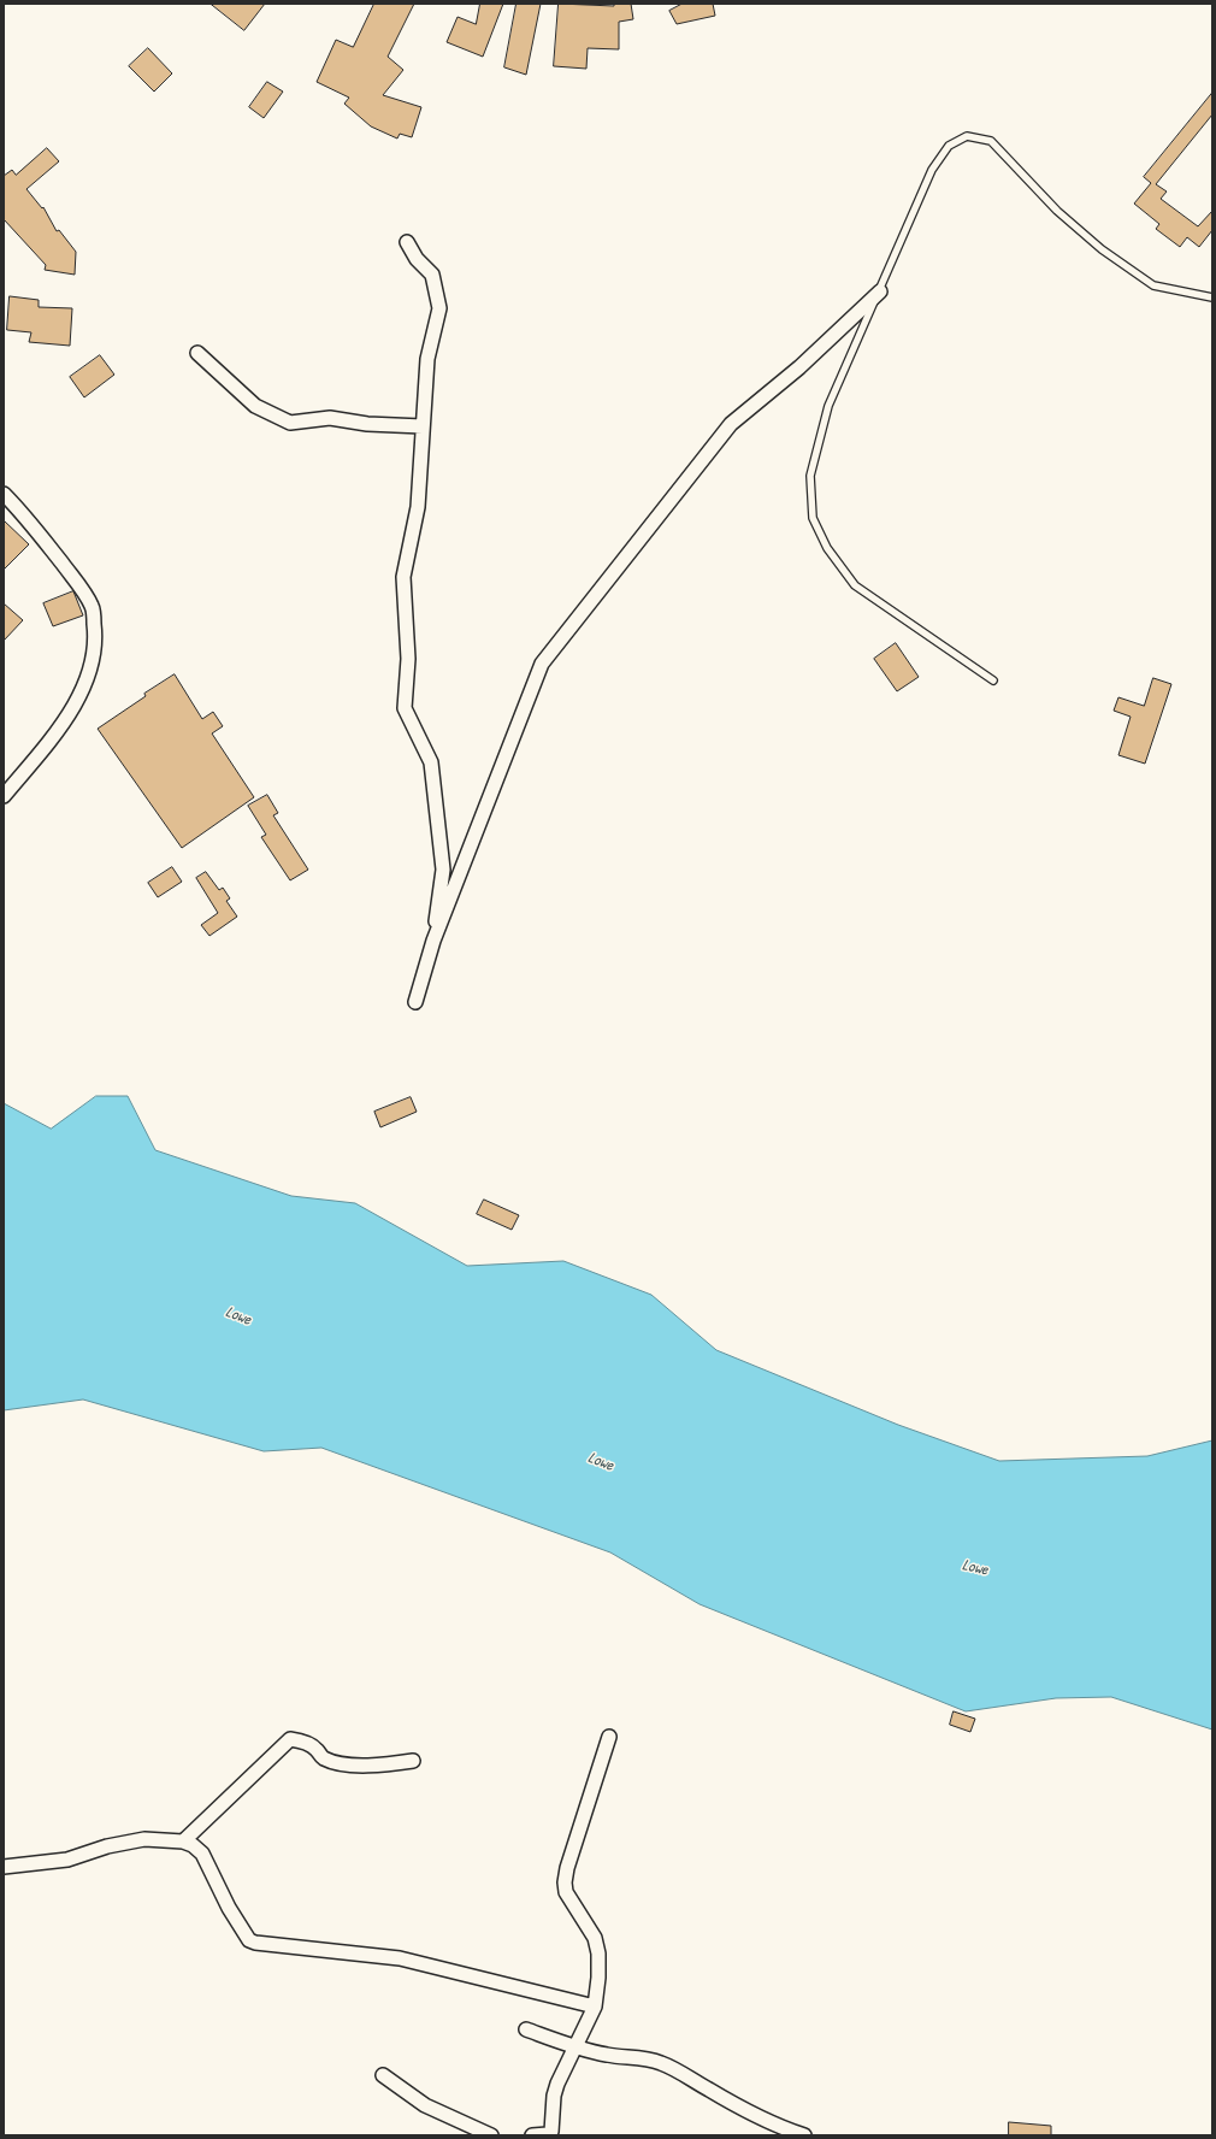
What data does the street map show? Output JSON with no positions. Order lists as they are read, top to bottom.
{
  "water": ["Lowe"]
}
